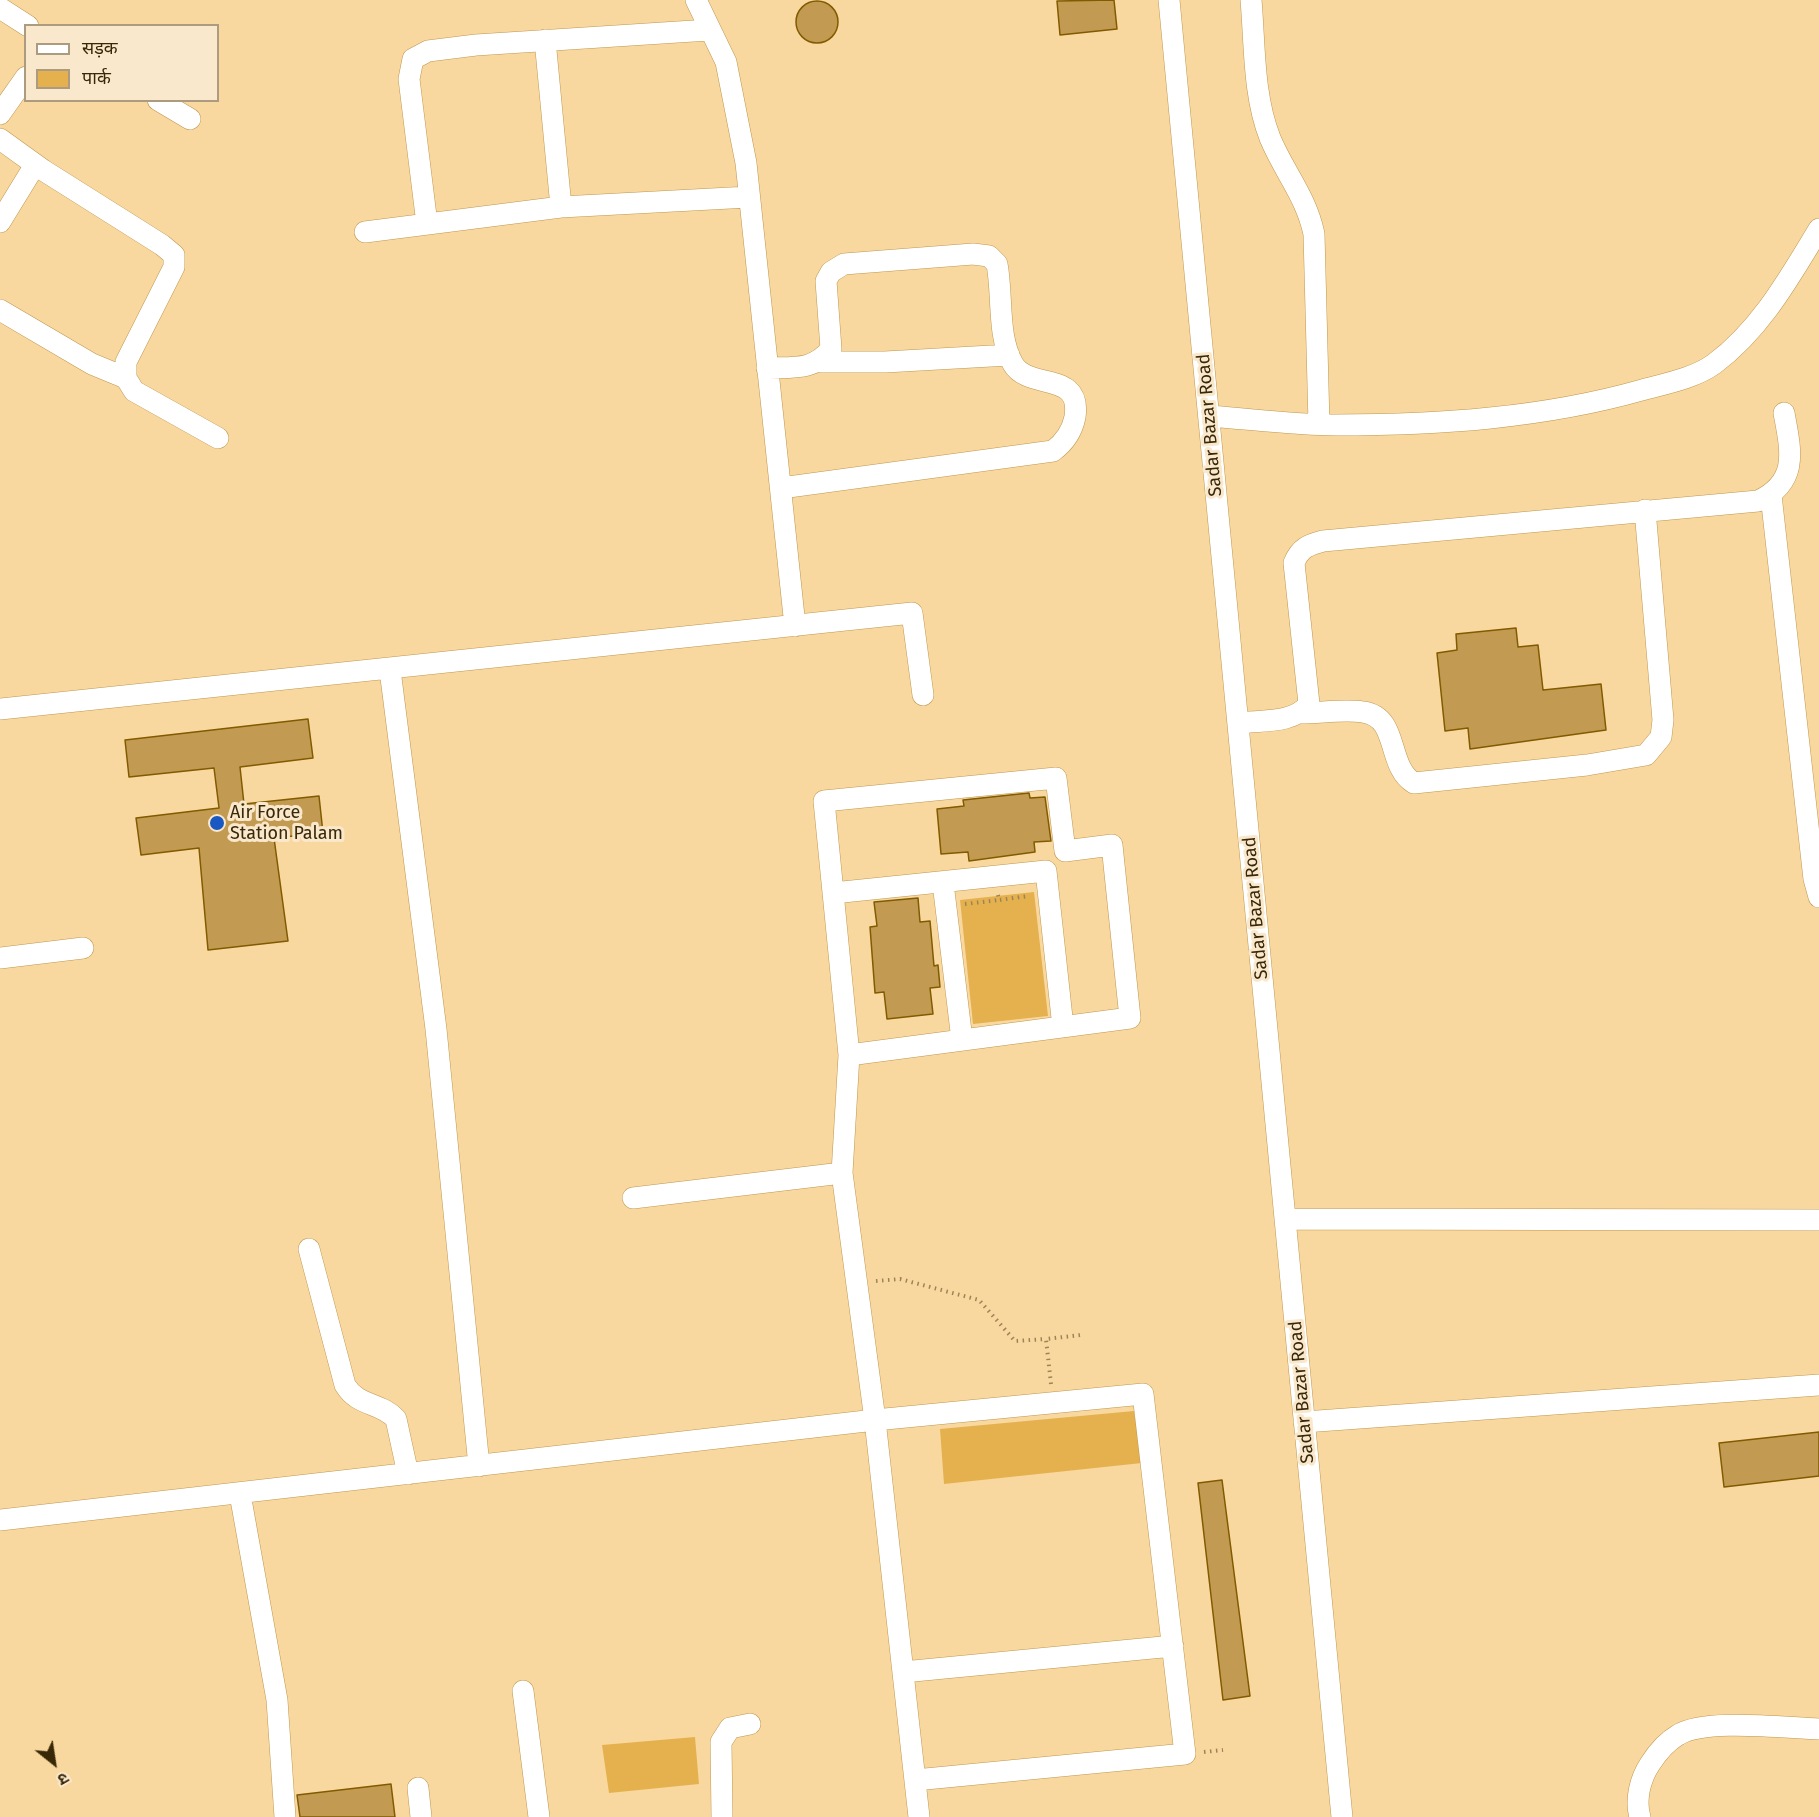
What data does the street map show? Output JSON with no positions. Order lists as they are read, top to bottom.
{
  "streets": {
    "street": ["Sadar Bazar Road"]
  },
  "places": ["Air Force Station Palam"],
  "legend": ["सड़क", "पार्क"],
  "north": "bottom right"
}
